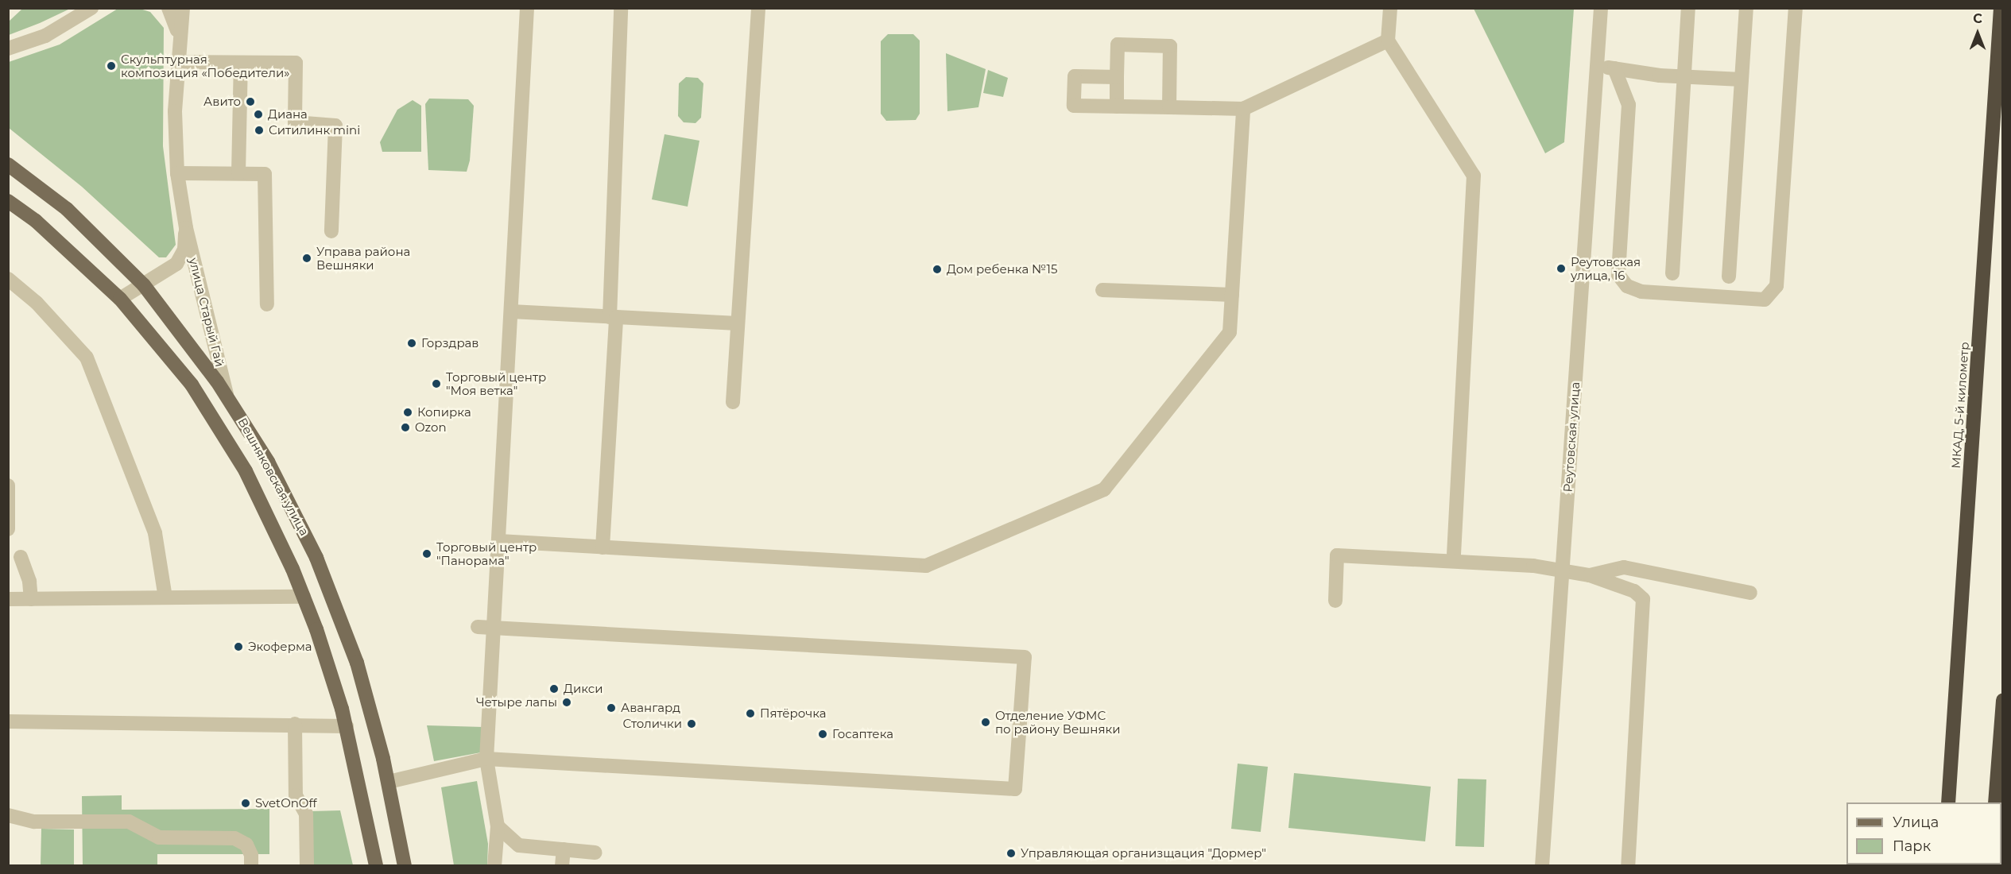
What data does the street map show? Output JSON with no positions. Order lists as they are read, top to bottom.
{
  "streets": {
    "highway": ["МКАД, 5-й километр"],
    "main road": ["Вешняковская улица"],
    "street": ["улица Старый Гай", "Реутовская улица"]
  },
  "crossings": [
    ["улица Старый Гай", "Вешняковская улица"]
  ],
  "places": [
    "Скульптурная композиция «Победители»",
    "Авито",
    "Диана",
    "Ситилинк mini",
    "Управа района Вешняки",
    "Реутовская улица, 16",
    "Дом ребенка №15",
    "Горздрав",
    "Торговый центр \"Моя ветка\"",
    "Копирка",
    "Ozon",
    "Торговый центр \"Панорама\"",
    "Экоферма",
    "Дикси",
    "Четыре лапы",
    "Авангард",
    "Пятёрочка",
    "Отделение УФМС по району Вешняки",
    "Столички",
    "Госаптека",
    "SvetOnOff",
    "Управляющая организщация \"Дормер\""
  ],
  "legend": ["Улица", "Парк"],
  "north": "top"
}
